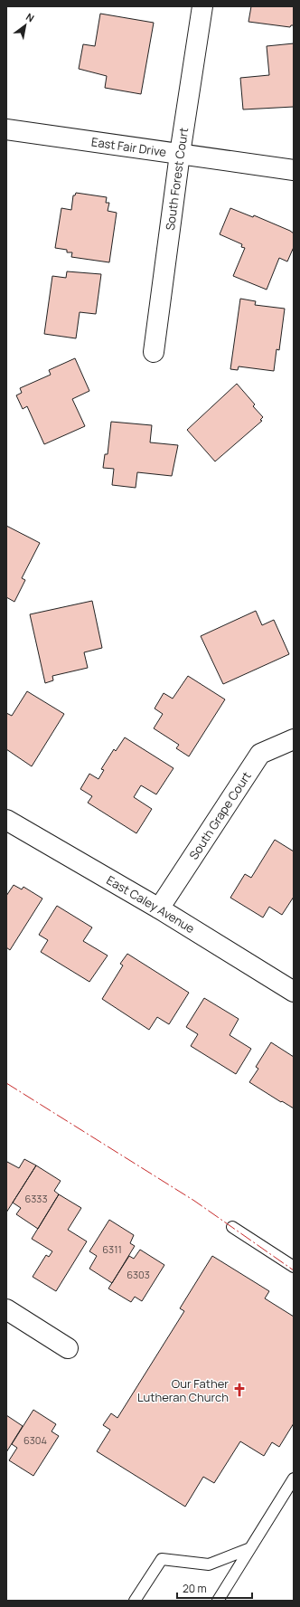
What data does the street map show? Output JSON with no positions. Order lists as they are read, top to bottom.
{
  "streets": {
    "street": [
      "East Fair Drive",
      "South Forest Court",
      "South Grape Court",
      "East Caley Avenue"
    ]
  },
  "crossings": [
    ["East Fair Drive", "South Forest Court"],
    ["South Grape Court", "East Caley Avenue"]
  ],
  "places": {
    "church": ["Our Father Lutheran Church"]
  },
  "house_numbers": [
    "6333",
    "6311",
    "6303",
    "6304"
  ],
  "scale_bar": "20 m",
  "north": "top right"
}
